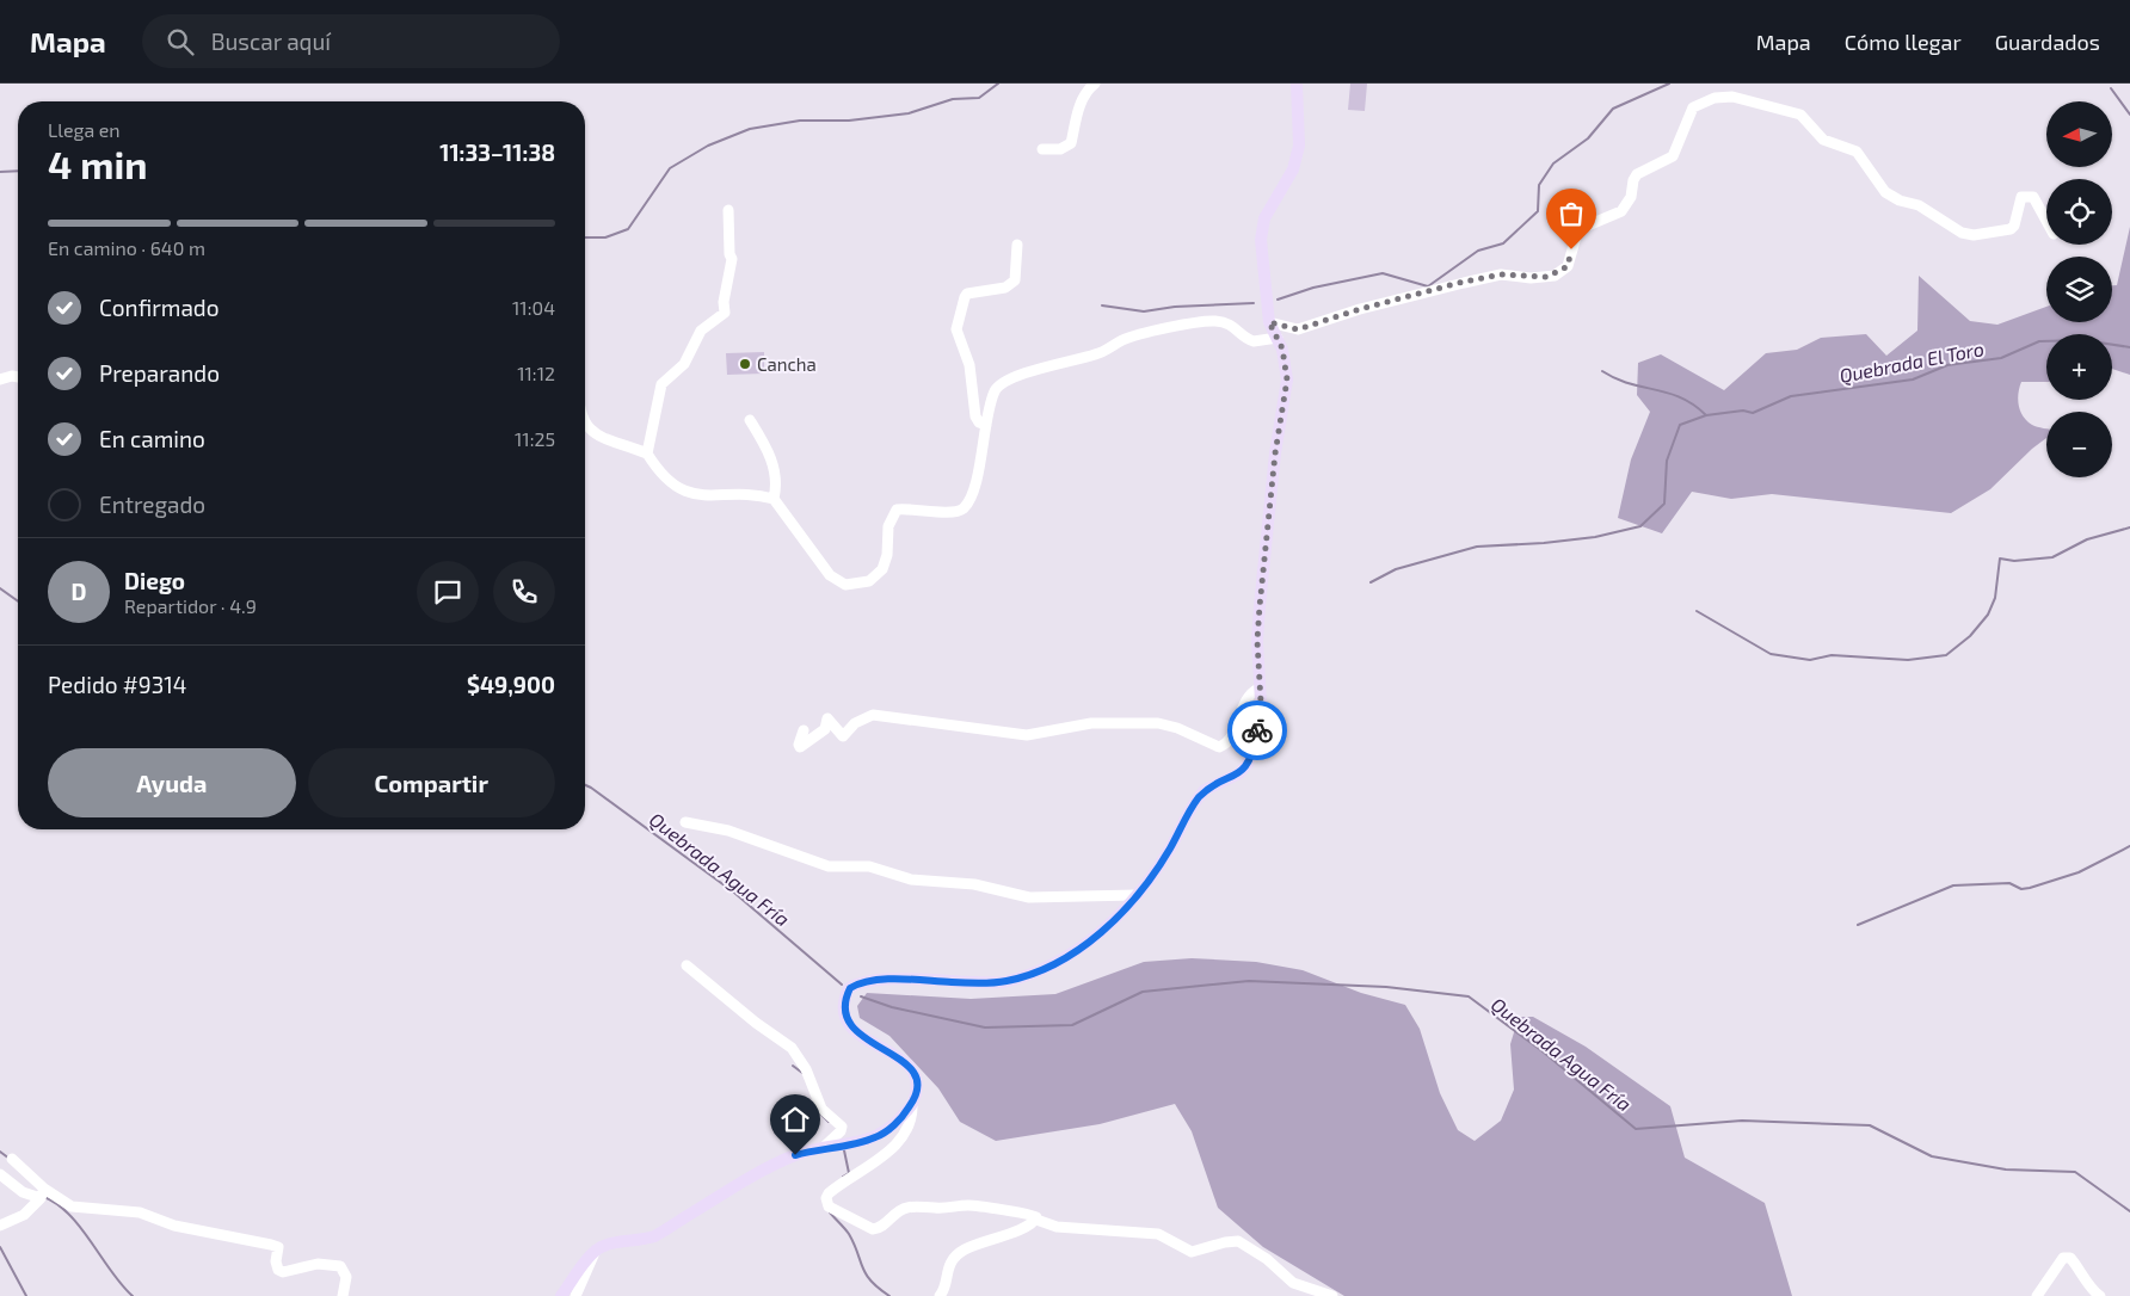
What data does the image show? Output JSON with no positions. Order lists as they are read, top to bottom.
{
  "water": ["Quebrada El Toro", "Quebrada Agua Fría"],
  "places": ["Cancha"],
  "north": "left",
  "page": {
    "header": "Mapa",
    "search": "Buscar aquí",
    "nav": ["Mapa", "Cómo llegar", "Guardados"],
    "map_buttons": ["+", "−"],
    "heading": ["4 min", "Llega en", "11:33–11:38"],
    "panel": [
      "Diego",
      "Repartidor · 4.9",
      "Pedido #9314",
      "$49,900"
    ],
    "bar": "En camino · 640 m",
    "list": [
      ["Confirmado", "11:04"],
      ["Preparando", "11:12"],
      ["En camino", "11:25"],
      "Entregado"
    ],
    "round": "D",
    "buttons": ["Ayuda", "Compartir"]
  }
}
